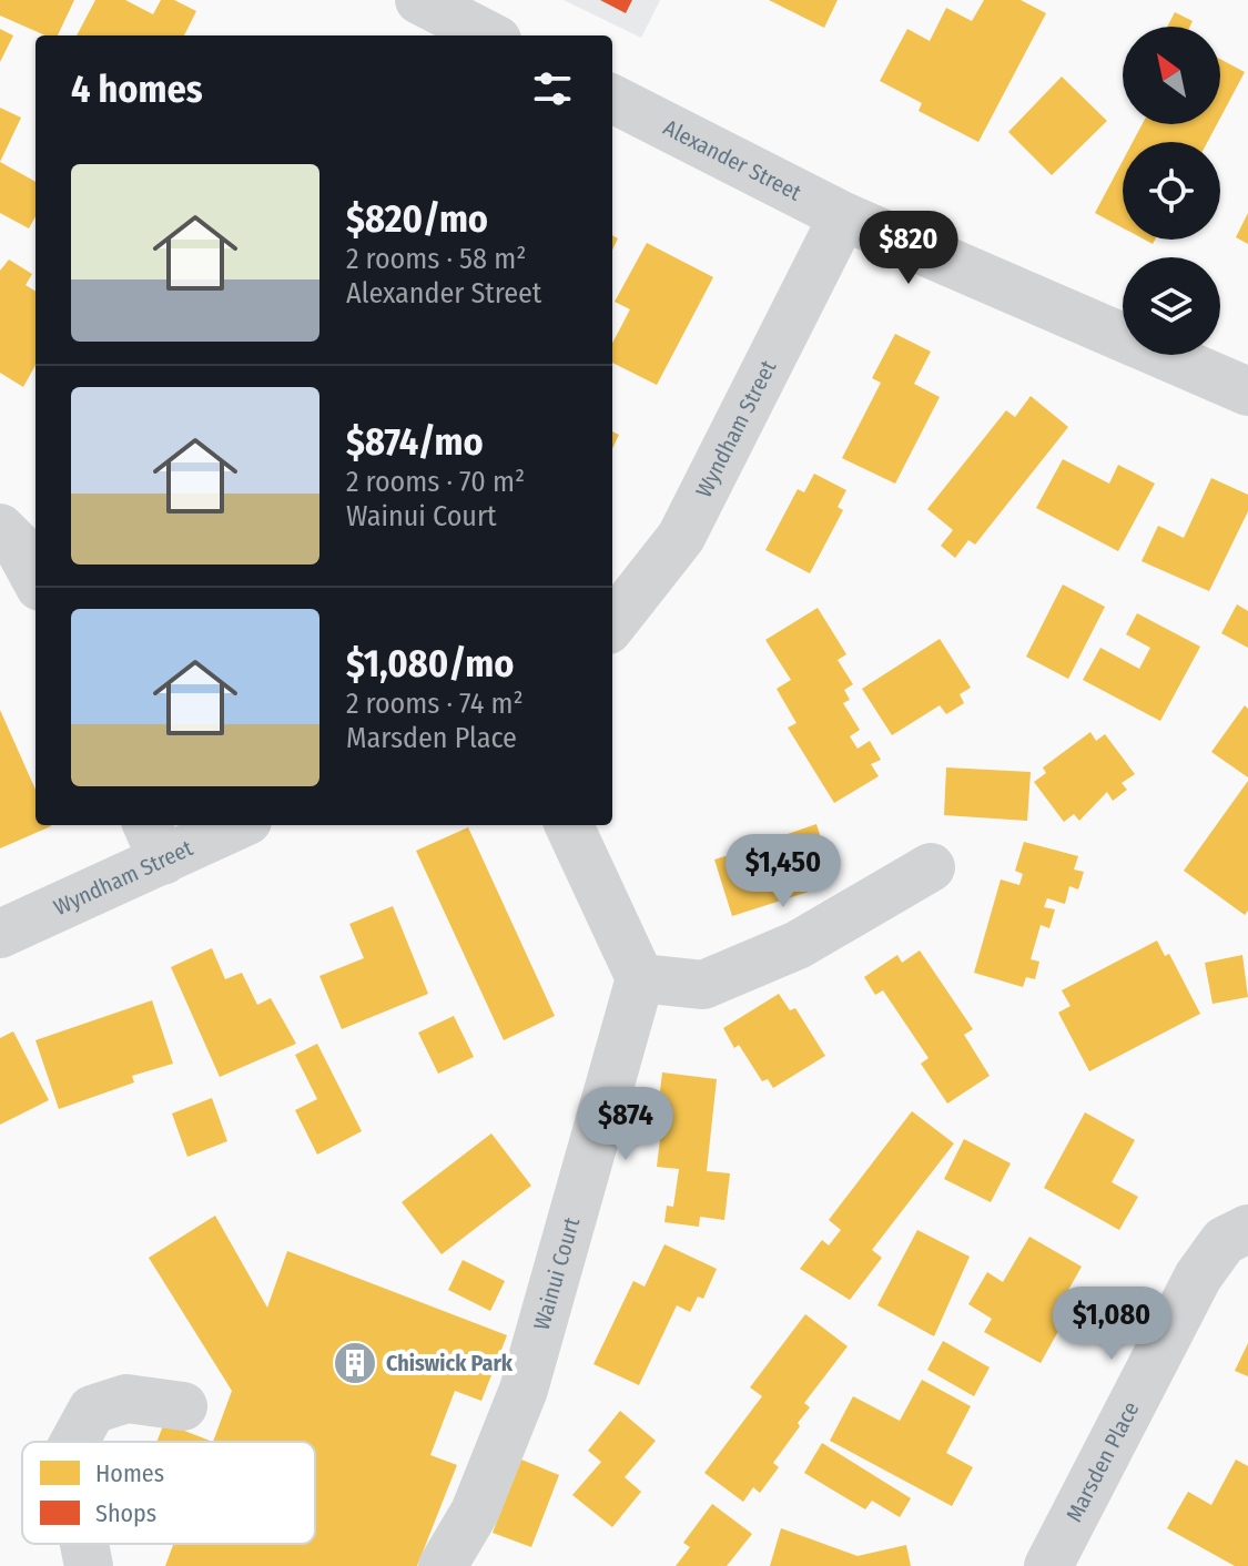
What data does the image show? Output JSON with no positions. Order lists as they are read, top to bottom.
{
  "streets": {
    "street": [
      "Alexander Street",
      "Wyndham Street",
      "Wainui Court",
      "Marsden Place"
    ]
  },
  "crossings": [
    ["Alexander Street", "Wyndham Street"]
  ],
  "places": {
    "building": ["Chiswick Park"]
  },
  "legend": ["Homes", "Shops"],
  "north": "top left",
  "page": {
    "heading": "4 homes",
    "list": [
      {
        "name": "$820/mo",
        "note": "2 rooms · 58 m² · Alexander Street"
      },
      {
        "name": "$874/mo",
        "note": "2 rooms · 70 m² · Wainui Court"
      },
      {
        "name": "$1,080/mo",
        "note": "2 rooms · 74 m² · Marsden Place"
      }
    ],
    "price": [
      "$820",
      "$1,450",
      "$874",
      "$1,080"
    ]
  }
}
